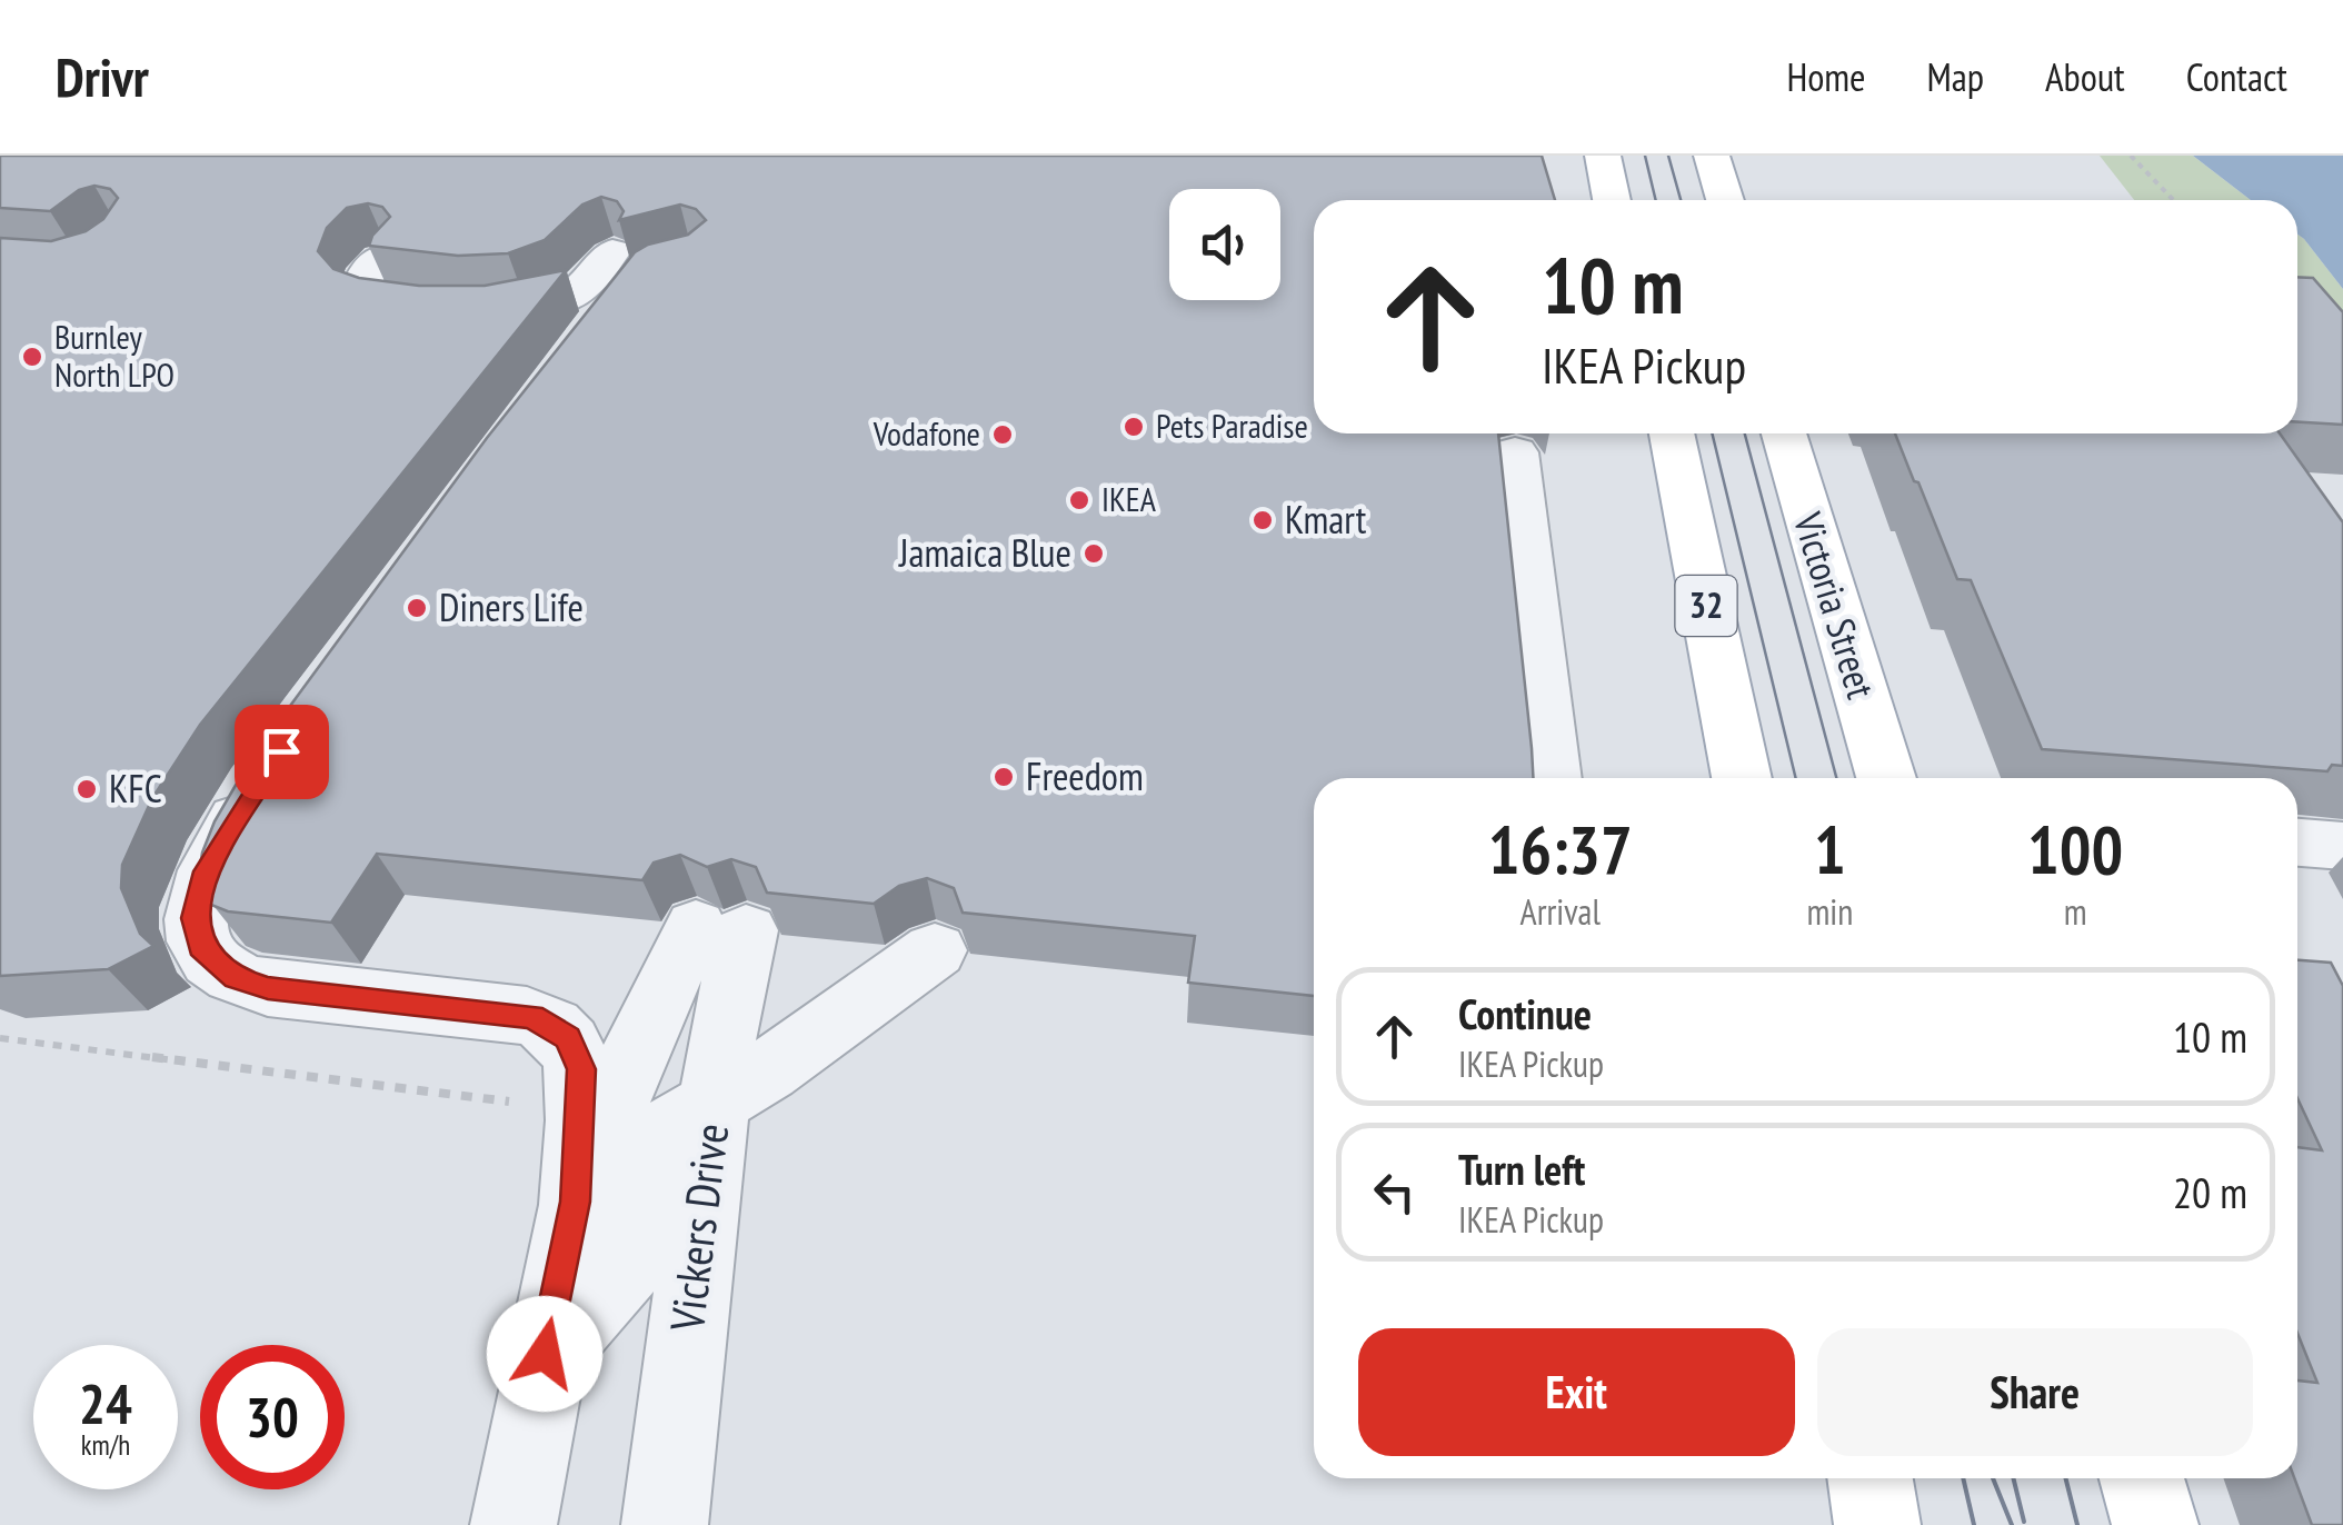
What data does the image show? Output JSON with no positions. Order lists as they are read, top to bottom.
{
  "streets": {
    "main road": ["32", "Victoria Street"],
    "street": ["Vickers Drive"]
  },
  "places": [
    "Burnley North LPO",
    "Pets Paradise",
    "Vodafone",
    "IKEA",
    "Kmart",
    "Jamaica Blue",
    "Diners Life",
    "Freedom",
    "KFC"
  ],
  "page": {
    "header": "Drivr",
    "nav": [
      "Home",
      "Map",
      "About",
      "Contact"
    ],
    "turn": ["10 m", "IKEA Pickup"],
    "eta": [
      "16:37",
      "Arrival",
      "1",
      "min",
      "100",
      "m"
    ],
    "list": [
      {
        "name": "Continue",
        "note": "IKEA Pickup",
        "value": "10 m"
      },
      {
        "name": "Turn left",
        "note": "IKEA Pickup",
        "value": "20 m"
      }
    ],
    "buttons": ["Exit", "Share"],
    "speed": "24 km/h",
    "limit": "30"
  }
}
